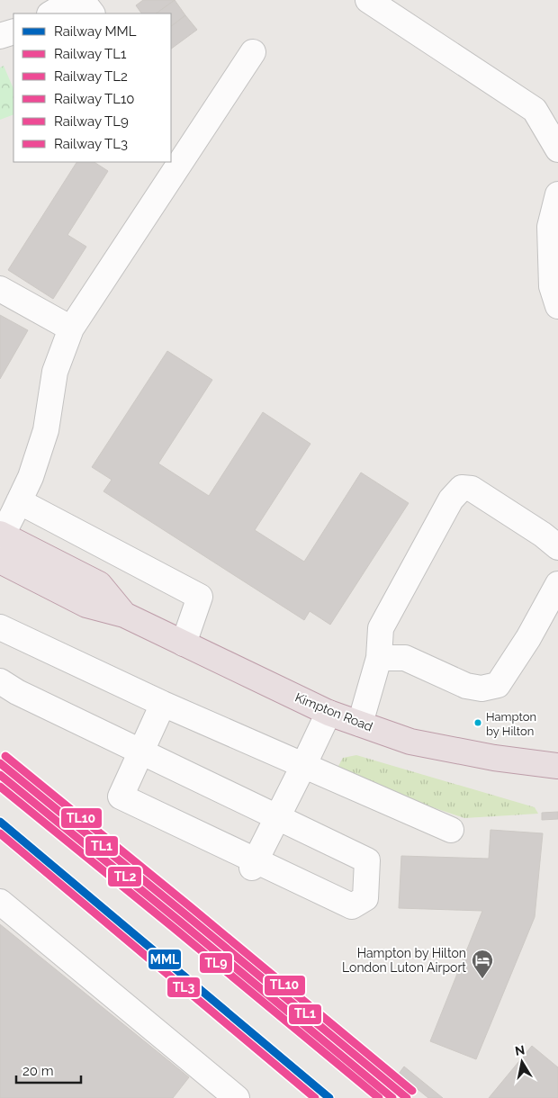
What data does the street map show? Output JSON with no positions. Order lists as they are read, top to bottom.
{
  "streets": {
    "highway": ["Kimpton Road"]
  },
  "places": {
    "other": ["Hampton by Hilton"],
    "hotel": ["Hampton by Hilton London Luton Airport"]
  },
  "lines": [
    "rail line TL10",
    "rail line TL1",
    "rail line TL2",
    "rail line TL9",
    "rail line MML",
    "rail line TL3"
  ],
  "legend": [
    "Railway MML",
    "Railway TL1",
    "Railway TL2",
    "Railway TL10",
    "Railway TL9",
    "Railway TL3"
  ],
  "scale_bar": "20 m",
  "north": "top"
}
